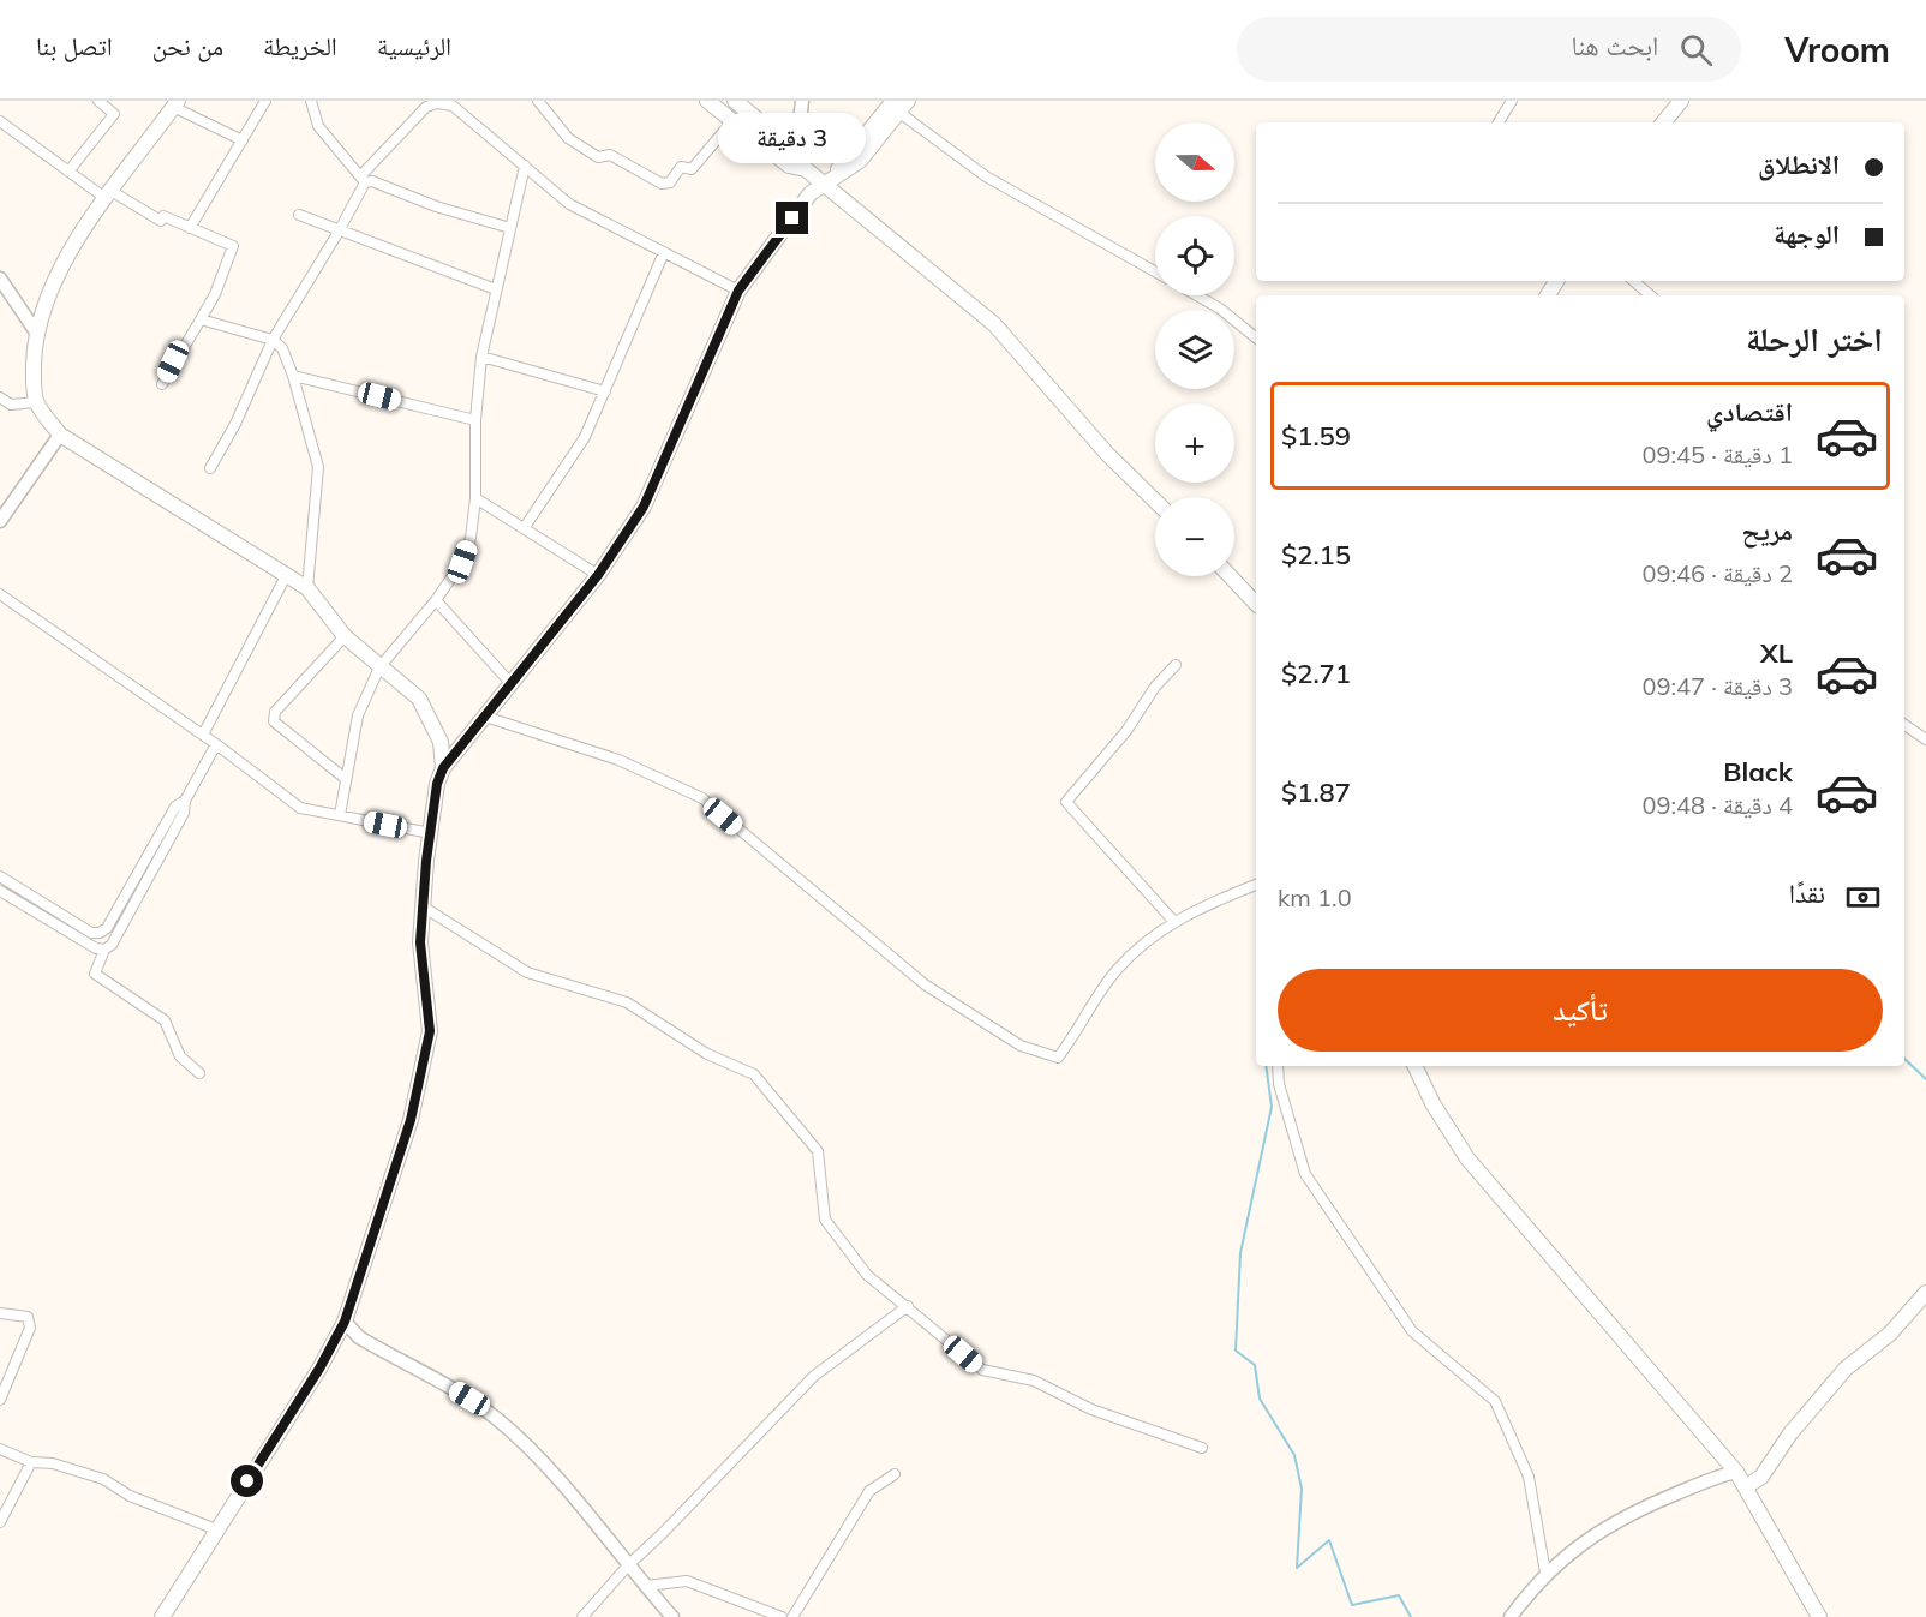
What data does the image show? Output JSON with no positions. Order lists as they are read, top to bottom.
{
  "north": "right",
  "page": {
    "header": "Vroom",
    "search": "ابحث هنا",
    "nav": [
      "الرئيسية",
      "الخريطة",
      "من نحن",
      "اتصل بنا"
    ],
    "bubble": "3 دقيقة",
    "map_buttons": ["+", "−"],
    "banner": ["الانطلاق", "الوجهة"],
    "heading": "اختر الرحلة",
    "list": [
      {
        "name": "اقتصادي",
        "note": "1 دقيقة · 09:45",
        "value": "$1.59"
      },
      {
        "name": "مريح",
        "note": "2 دقيقة · 09:46",
        "value": "$2.15"
      },
      {
        "name": "XL",
        "note": "3 دقيقة · 09:47",
        "value": "$2.71"
      },
      {
        "name": "Black",
        "note": "4 دقيقة · 09:48",
        "value": "$1.87"
      }
    ],
    "pay": ["نقدًا", "1.0 km"],
    "buttons": "تأكيد"
  }
}
